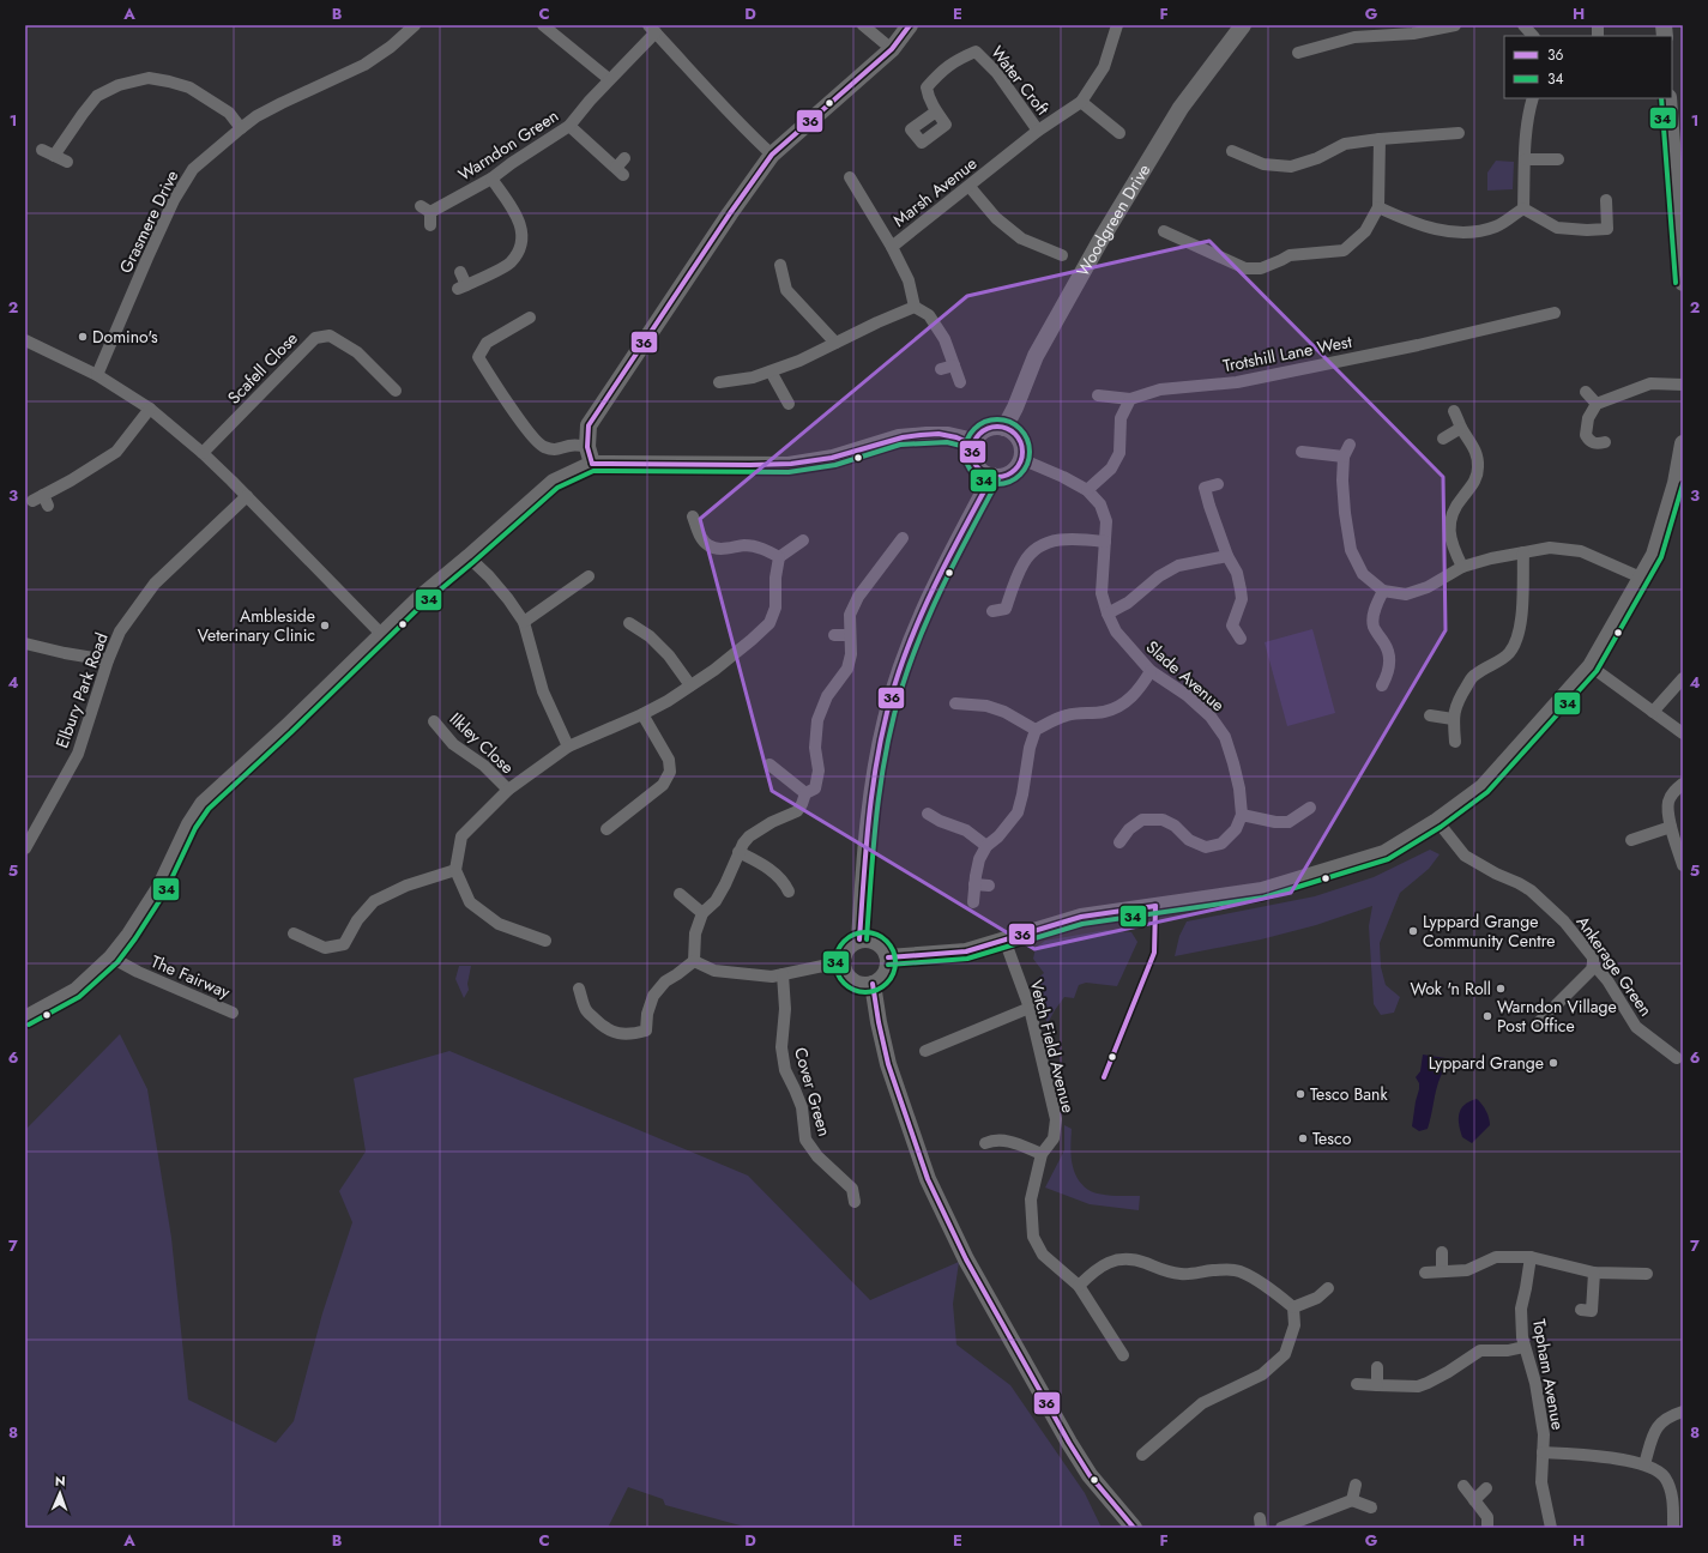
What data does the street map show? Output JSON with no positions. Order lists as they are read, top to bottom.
{
  "streets": {
    "main road": ["Woodgreen Drive"],
    "street": [
      "Water Croft",
      "Warndon Green",
      "Marsh Avenue",
      "Grasmere Drive",
      "Trotshill Lane West",
      "Scafell Close",
      "Slade Avenue",
      "Elbury Park Road",
      "Ilkley Close",
      "Ankerage Green",
      "The Fairway",
      "Vetch Field Avenue",
      "Cover Green",
      "Topham Avenue"
    ]
  },
  "crossings": [
    ["Water Croft", "Marsh Avenue"],
    ["Woodgreen Drive", "Slade Avenue"]
  ],
  "places": [
    "Domino's",
    "Ambleside Veterinary Clinic",
    "Lyppard Grange Community Centre",
    "Wok 'n Roll",
    "Warndon Village Post Office",
    "Lyppard Grange",
    "Tesco Bank",
    "Tesco"
  ],
  "lines": ["transit line 36", "transit line 34"],
  "legend": ["36", "34"],
  "north": "top",
  "grid": {
    "columns": [
      "A",
      "B",
      "C",
      "D",
      "E",
      "F",
      "G",
      "H"
    ],
    "rows": [
      "1",
      "2",
      "3",
      "4",
      "5",
      "6",
      "7",
      "8"
    ]
  }
}
